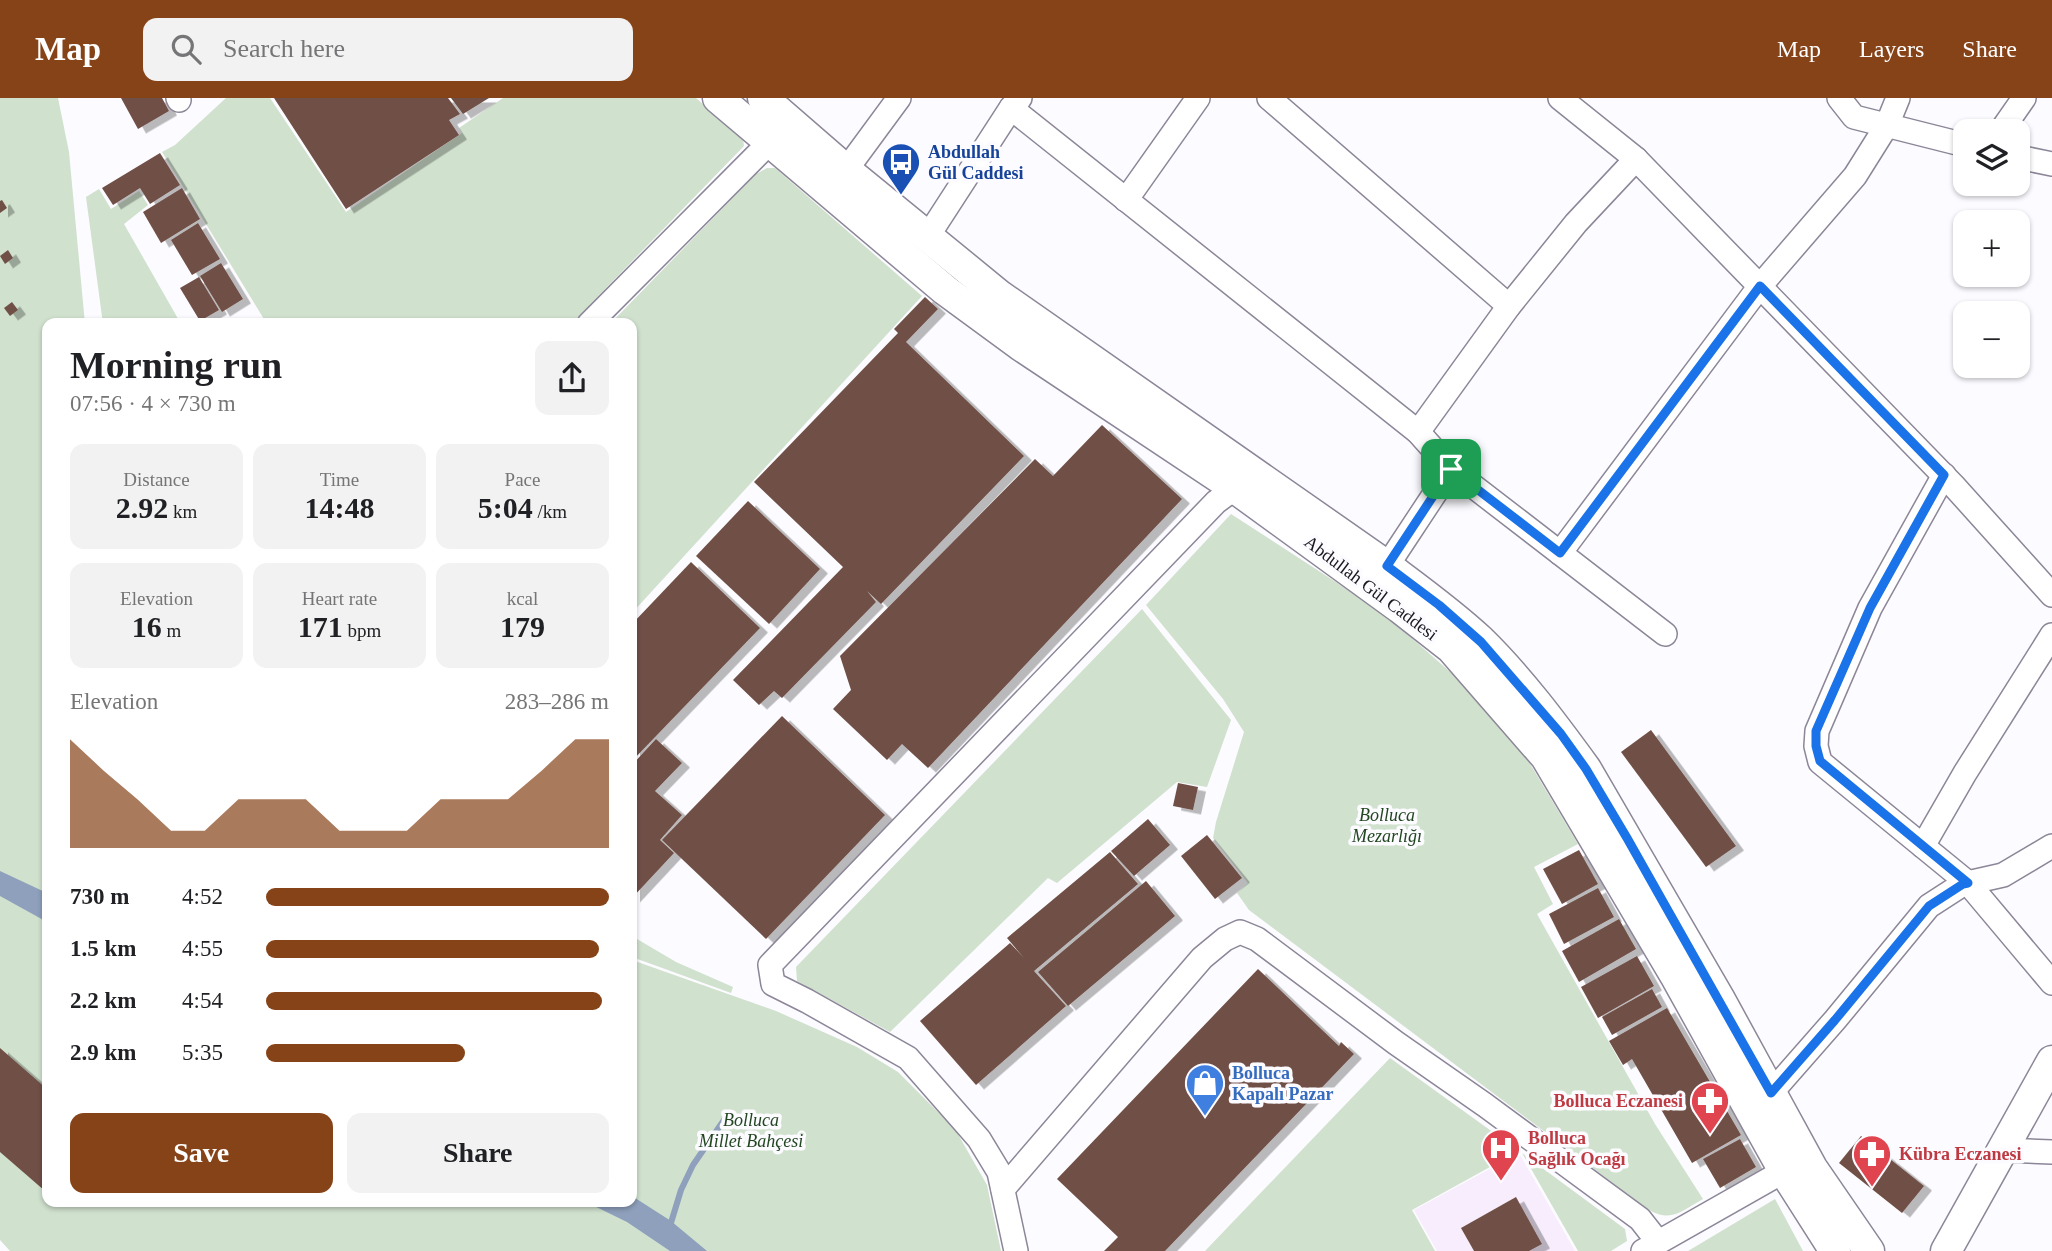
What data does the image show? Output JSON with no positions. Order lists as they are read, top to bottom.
{
  "streets": {
    "street": ["Abdullah Gül Caddesi"]
  },
  "parks": ["Bolluca Mezarlığı", "Bolluca Millet Bahçesi"],
  "places": {
    "bus stop": ["Abdullah Gül Caddesi"],
    "shop": ["Bolluca Kapalı Pazar"],
    "pharmacy": ["Bolluca Eczanesi", "Kübra Eczanesi"],
    "hospital": ["Bolluca Sağlık Ocağı"]
  },
  "page": {
    "header": "Map",
    "search": "Search here",
    "nav": ["Map", "Layers", "Share"],
    "map_buttons": ["+", "−"],
    "heading": ["Morning run", "07:56 · 4 × 730 m"],
    "stats": [
      ["Distance", "2.92 km"],
      ["Time", "14:48"],
      ["Pace", "5:04 /km"],
      ["Elevation", "16 m"],
      ["Heart rate", "171 bpm"],
      ["kcal", "179"]
    ],
    "chart": ["Elevation", "283–286 m"],
    "list": [
      {
        "name": "730 m",
        "note": "4:52"
      },
      {
        "name": "1.5 km",
        "note": "4:55"
      },
      {
        "name": "2.2 km",
        "note": "4:54"
      },
      {
        "name": "2.9 km",
        "note": "5:35"
      }
    ],
    "buttons": ["Save", "Share"]
  }
}
